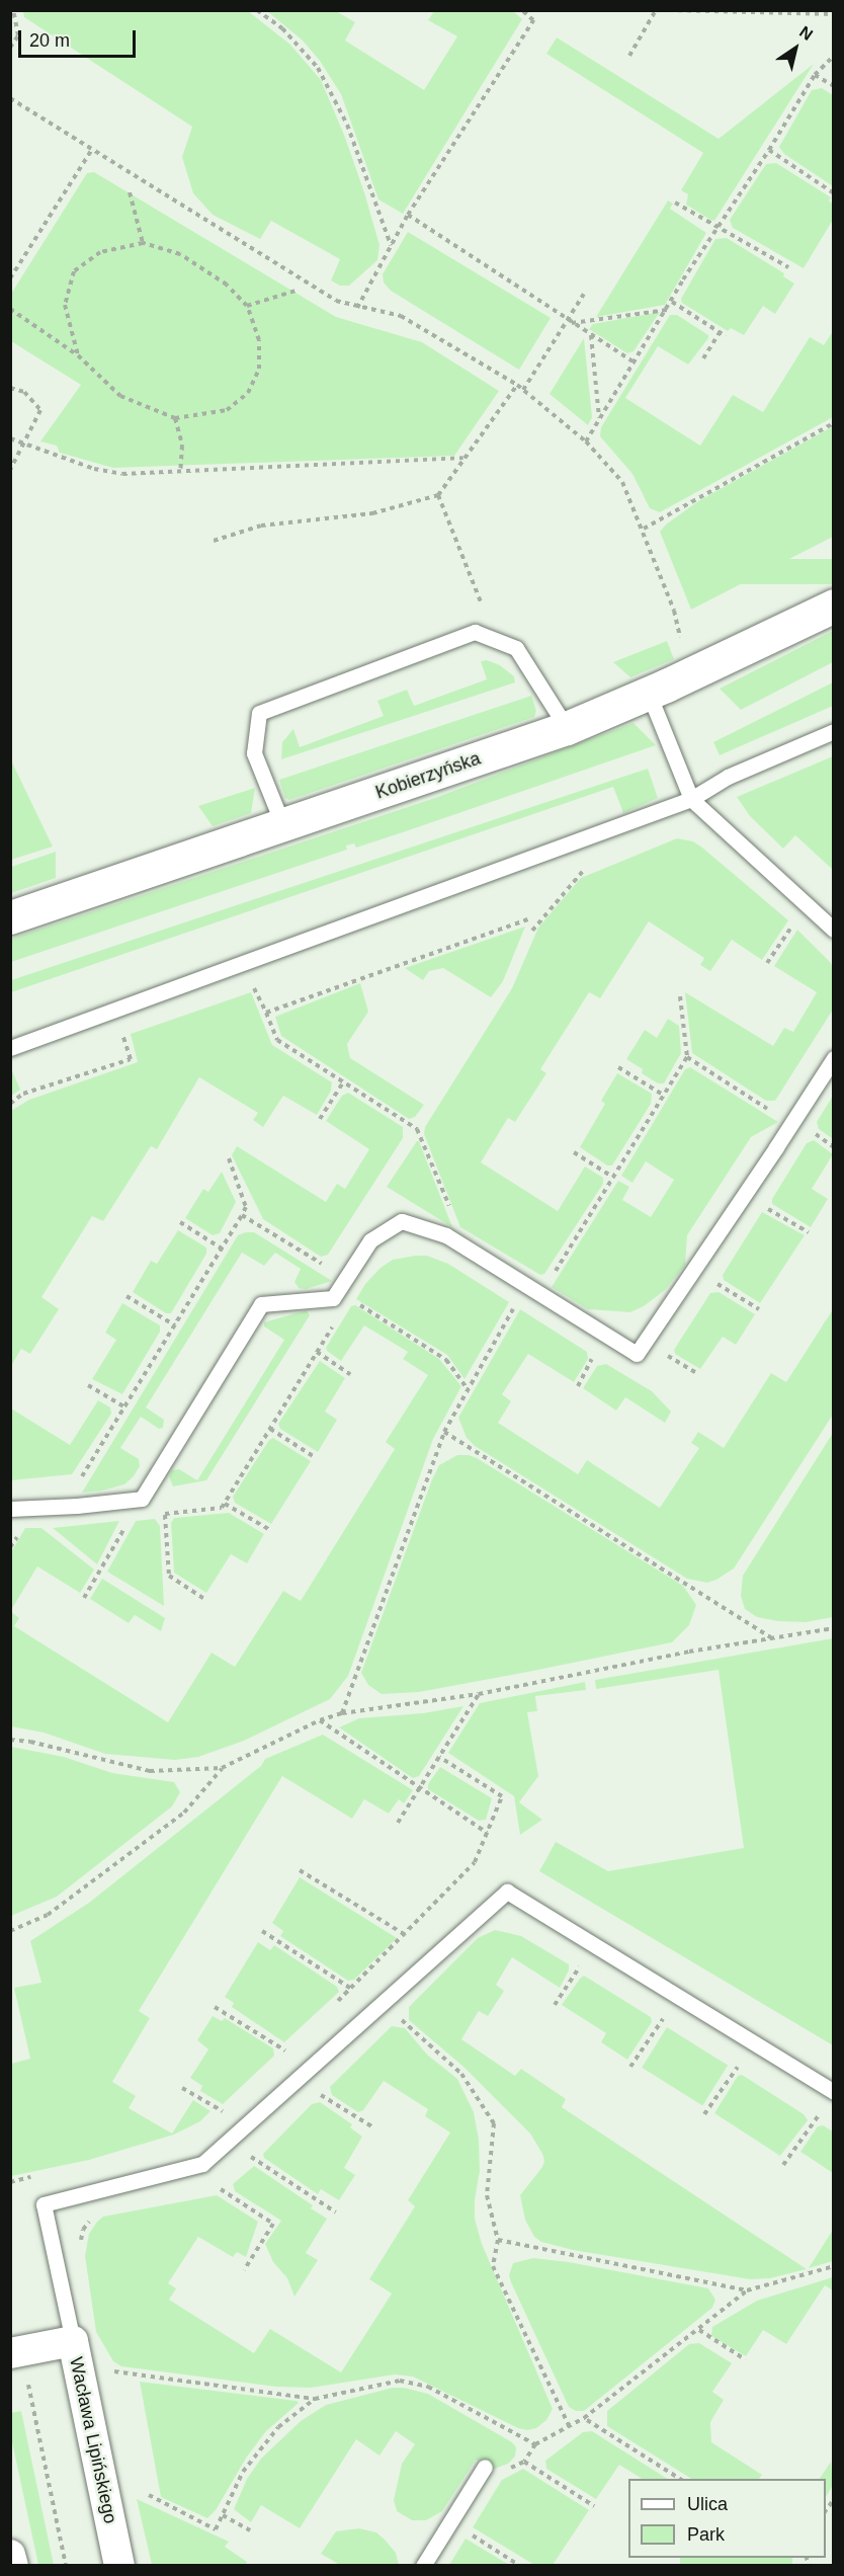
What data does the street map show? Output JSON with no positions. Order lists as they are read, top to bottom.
{
  "streets": {
    "street": ["Kobierzyńska", "Wacława Lipińskiego"]
  },
  "legend": ["Ulica", "Park"],
  "scale_bar": "20 m",
  "north": "top right"
}
